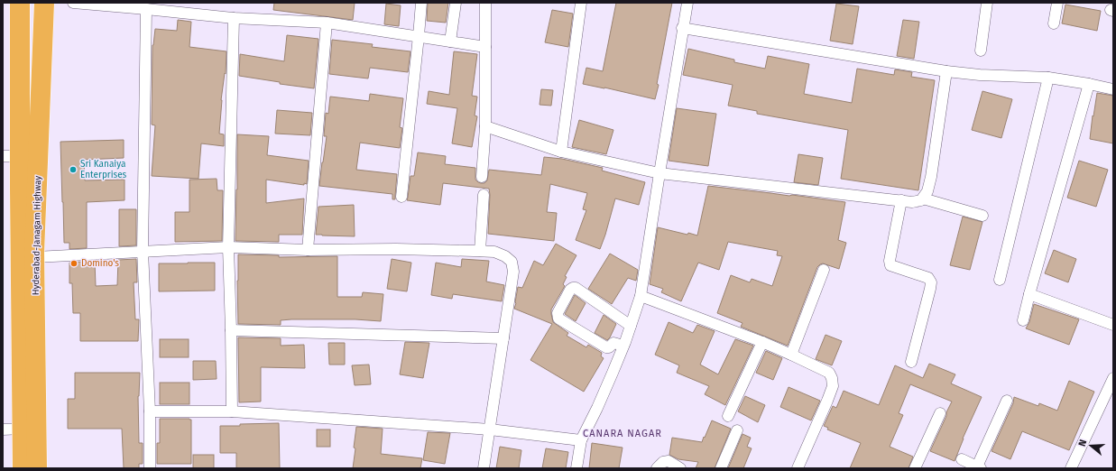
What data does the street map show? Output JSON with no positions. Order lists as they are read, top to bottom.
{
  "streets": {
    "highway": ["Hyderabad-Janagam Highway"]
  },
  "districts": ["CANARA NAGAR"],
  "places": ["Sri Kanaiya Enterprises", "Domino's"],
  "north": "left"
}
